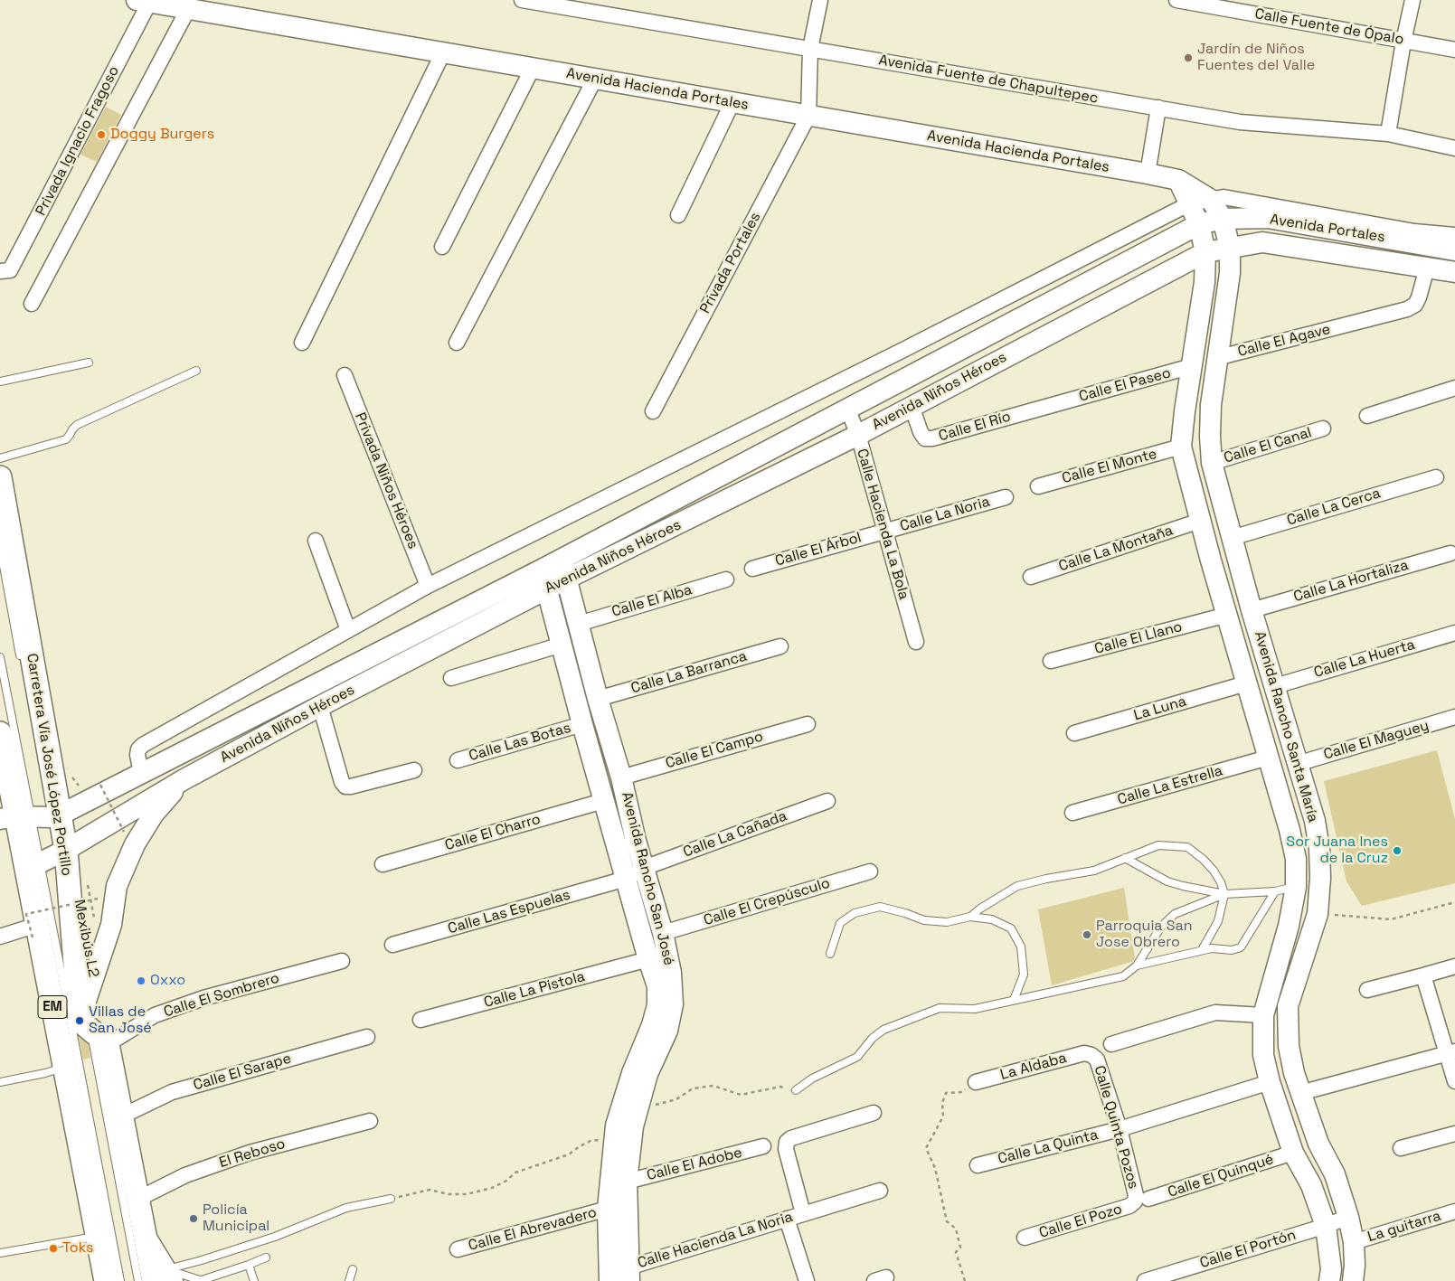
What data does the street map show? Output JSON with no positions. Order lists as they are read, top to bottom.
{
  "streets": {
    "main road": [
      "Avenida Hacienda Portales",
      "Avenida Portales",
      "Avenida Niños Héroes",
      "Avenida Rancho Santa María",
      "Carretera Vía José López Portillo",
      "Avenida Rancho San José",
      "EM"
    ],
    "street": [
      "Calle Fuente de Ópalo",
      "Avenida Fuente de Chapultepec",
      "Privada Ignacio Fragoso",
      "Privada Portales",
      "Calle El Agave",
      "Calle El Paseo",
      "Calle El Río",
      "Calle El Canal",
      "Calle El Monte",
      "Privada Niños Héroes",
      "Calle La Cerca",
      "Calle La Noria",
      "Calle Hacienda La Bola",
      "Calle La Montaña",
      "Calle El Árbol",
      "Calle La Hortaliza",
      "Calle El Alba",
      "Calle El Llano",
      "Calle La Huerta",
      "Calle La Barranca",
      "La Luna",
      "Calle El Maguey",
      "Calle Las Botas",
      "Calle El Campo",
      "Calle La Estrella",
      "Calle El Charro",
      "Calle La Cañada",
      "Calle El Crepúsculo",
      "Calle Las Espuelas",
      "Calle La Pistola",
      "Calle El Sombrero",
      "La Aldaba",
      "Calle El Sarape",
      "Calle Quinta Pozos",
      "Calle La Quinta",
      "El Reboso",
      "Calle El Adobe",
      "Calle El Quinqué",
      "Calle El Pozo",
      "La guitarra",
      "Calle El Abrevadero",
      "Calle Hacienda La Noria",
      "Calle El Portón"
    ],
    "lane": ["Mexibús L2"]
  },
  "crossings": [
    ["Avenida Hacienda Portales", "Privada Ignacio Fragoso"],
    ["Avenida Hacienda Portales", "Avenida Portales"],
    ["Avenida Hacienda Portales", "Privada Portales"],
    ["Avenida Hacienda Portales", "Avenida Rancho Santa María"],
    ["Avenida Portales", "Calle El Agave"],
    ["Avenida Portales", "Avenida Niños Héroes"],
    ["Avenida Portales", "Avenida Rancho Santa María"],
    ["Calle El Agave", "Avenida Rancho Santa María"],
    ["Calle El Paseo", "Calle El Río"],
    ["Calle El Paseo", "Avenida Rancho Santa María"],
    ["Avenida Niños Héroes", "Calle El Río"],
    ["Avenida Niños Héroes", "Calle Hacienda La Bola"],
    ["Avenida Niños Héroes", "Avenida Rancho Santa María"],
    ["Avenida Niños Héroes", "Carretera Vía José López Portillo"],
    ["Avenida Niños Héroes", "Avenida Rancho San José"],
    ["Avenida Niños Héroes", "Mexibús L2"],
    ["Calle El Canal", "Avenida Rancho Santa María"],
    ["Calle El Monte", "Avenida Rancho Santa María"],
    ["Calle La Cerca", "Avenida Rancho Santa María"],
    ["Calle La Noria", "Calle Hacienda La Bola"],
    ["Calle La Noria", "Calle El Árbol"],
    ["Calle Hacienda La Bola", "Calle El Árbol"],
    ["Calle La Montaña", "Avenida Rancho Santa María"],
    ["Calle La Hortaliza", "Avenida Rancho Santa María"],
    ["Calle El Alba", "Avenida Rancho San José"],
    ["Calle El Llano", "Avenida Rancho Santa María"],
    ["Calle La Huerta", "Avenida Rancho Santa María"],
    ["Calle La Barranca", "Avenida Rancho San José"],
    ["La Luna", "Avenida Rancho Santa María"],
    ["Avenida Rancho Santa María", "Calle El Maguey"],
    ["Avenida Rancho Santa María", "Calle La Estrella"],
    ["Avenida Rancho Santa María", "Calle La Quinta"],
    ["Avenida Rancho Santa María", "Calle El Quinqué"],
    ["Avenida Rancho Santa María", "La guitarra"],
    ["Avenida Rancho Santa María", "Calle El Portón"],
    ["Calle Las Botas", "Avenida Rancho San José"],
    ["Calle El Campo", "Avenida Rancho San José"],
    ["Carretera Vía José López Portillo", "Mexibús L2"],
    ["Carretera Vía José López Portillo", "EM"],
    ["Calle El Charro", "Avenida Rancho San José"],
    ["Calle La Cañada", "Avenida Rancho San José"],
    ["Calle La Cañada", "Calle Las Espuelas"],
    ["Avenida Rancho San José", "Calle El Crepúsculo"],
    ["Avenida Rancho San José", "Calle Las Espuelas"],
    ["Avenida Rancho San José", "Calle La Pistola"],
    ["Avenida Rancho San José", "Calle El Adobe"],
    ["Avenida Rancho San José", "Calle El Abrevadero"],
    ["Avenida Rancho San José", "Calle Hacienda La Noria"],
    ["Calle El Sombrero", "EM"],
    ["La Aldaba", "Calle Quinta Pozos"],
    ["Calle Quinta Pozos", "Calle La Quinta"],
    ["Calle Quinta Pozos", "Calle El Quinqué"],
    ["Calle Quinta Pozos", "Calle El Pozo"],
    ["Calle El Quinqué", "Calle El Pozo"]
  ],
  "places": [
    "Jardín de Niños Fuentes del Valle",
    "Doggy Burgers",
    "Sor Juana Ines de la Cruz",
    "Parroquia San Jose Obrero",
    "Oxxo",
    "Villas de San José",
    "Policía Municipal",
    "Toks"
  ]
}
